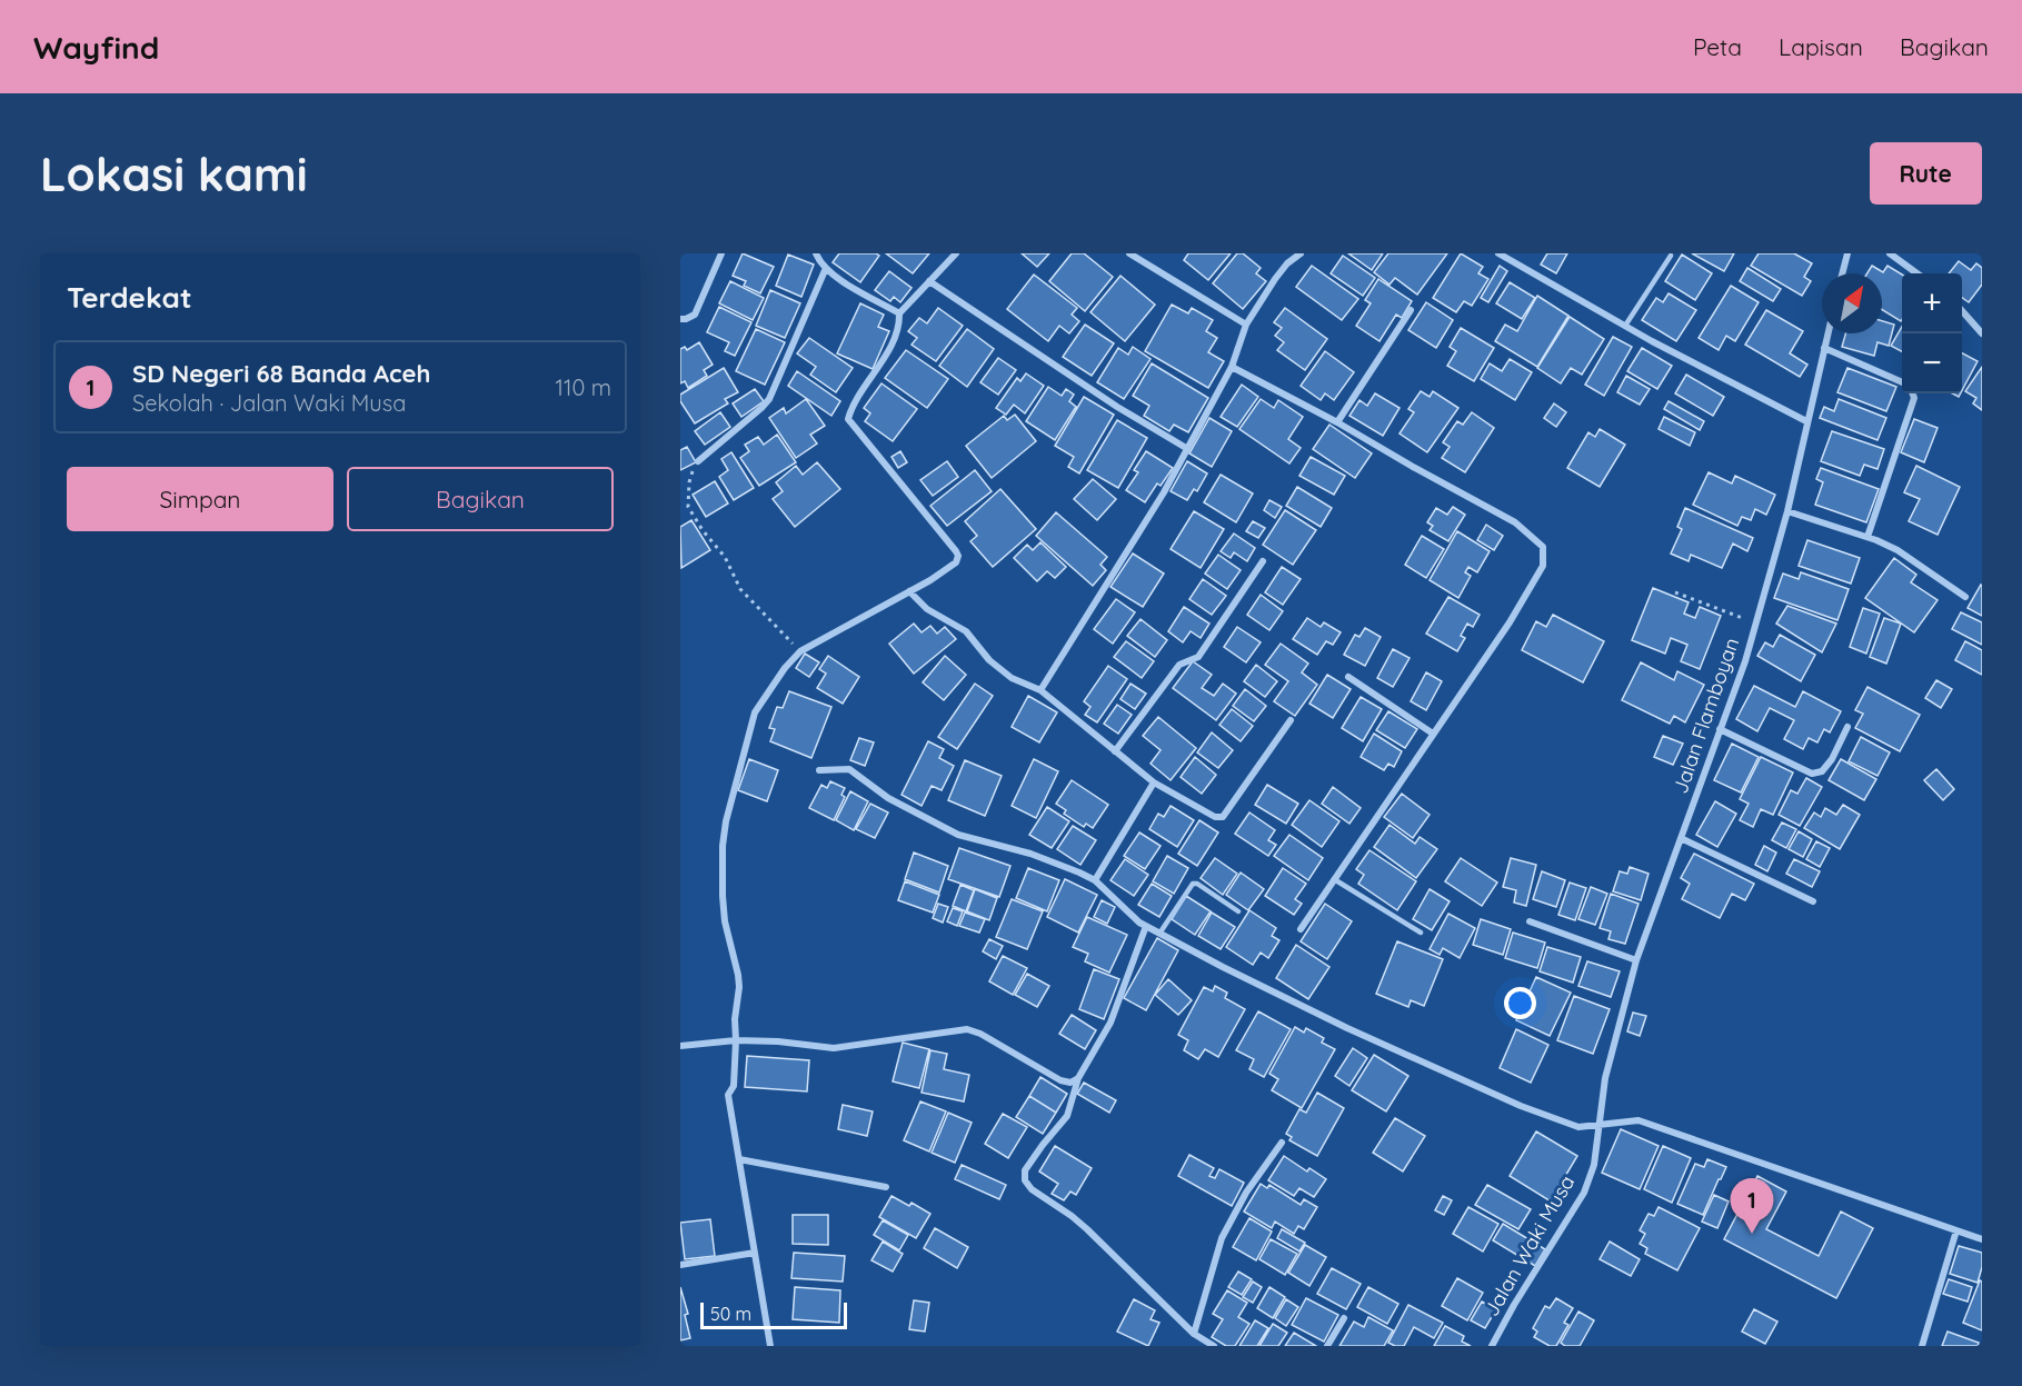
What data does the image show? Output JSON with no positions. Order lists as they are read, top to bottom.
{
  "streets": {
    "street": ["Jalan Flamboyan", "Jalan Waki Musa"]
  },
  "crossings": [
    ["Jalan Flamboyan", "Jalan Waki Musa"]
  ],
  "scale_bar": "50 m",
  "north": "top right",
  "page": {
    "header": "Wayfind",
    "nav": ["Peta", "Lapisan", "Bagikan"],
    "buttons": [
      "Rute",
      ["Simpan", "Bagikan"]
    ],
    "title": "Lokasi kami",
    "heading": "Terdekat",
    "map_buttons": ["+", "−"],
    "list": [
      {
        "mark": "1",
        "name": "SD Negeri 68 Banda Aceh",
        "note": "Sekolah · Jalan Waki Musa",
        "value": "110 m"
      }
    ],
    "pins": "1",
    "scale": "50 m"
  }
}
